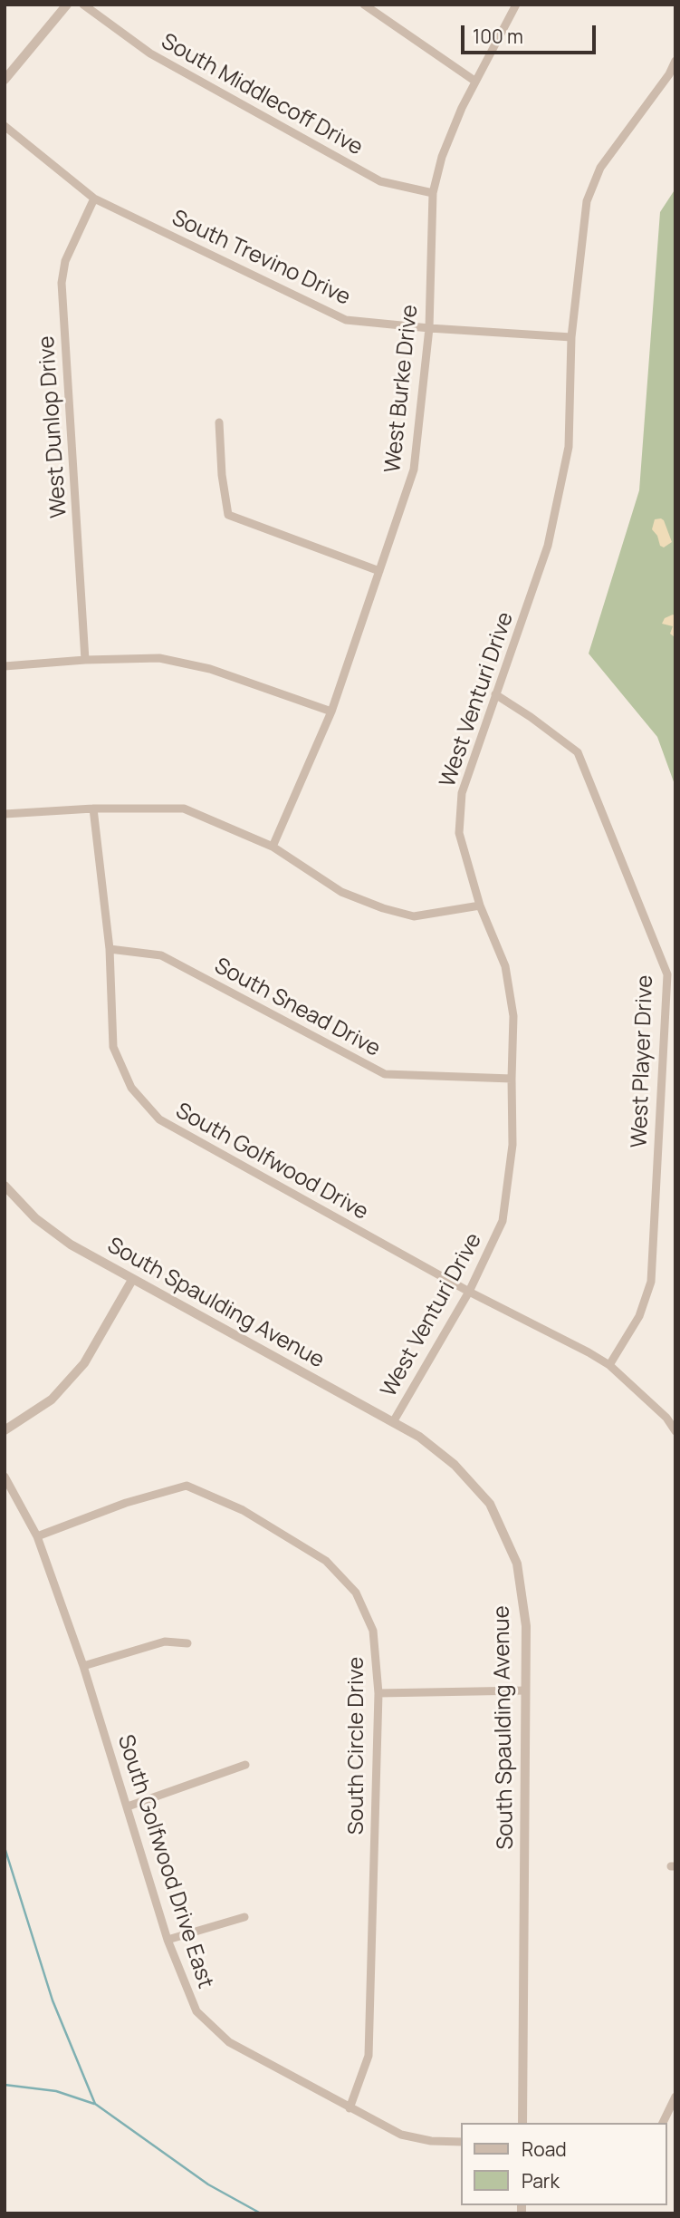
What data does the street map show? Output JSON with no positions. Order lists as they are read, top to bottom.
{
  "streets": {
    "street": [
      "South Middlecoff Drive",
      "South Trevino Drive",
      "West Burke Drive",
      "West Dunlop Drive",
      "West Venturi Drive",
      "South Snead Drive",
      "West Player Drive",
      "South Golfwood Drive",
      "South Spaulding Avenue",
      "South Circle Drive",
      "South Golfwood Drive East"
    ]
  },
  "crossings": [
    ["South Middlecoff Drive", "West Burke Drive"],
    ["South Trevino Drive", "West Burke Drive"],
    ["South Trevino Drive", "West Dunlop Drive"],
    ["South Trevino Drive", "West Venturi Drive"],
    ["West Venturi Drive", "South Snead Drive"],
    ["West Venturi Drive", "West Player Drive"],
    ["West Venturi Drive", "South Golfwood Drive"],
    ["West Venturi Drive", "South Spaulding Avenue"],
    ["South Snead Drive", "South Golfwood Drive"],
    ["West Player Drive", "South Golfwood Drive"],
    ["South Circle Drive", "South Golfwood Drive East"]
  ],
  "legend": ["Road", "Park"],
  "scale_bar": "100 m"
}
